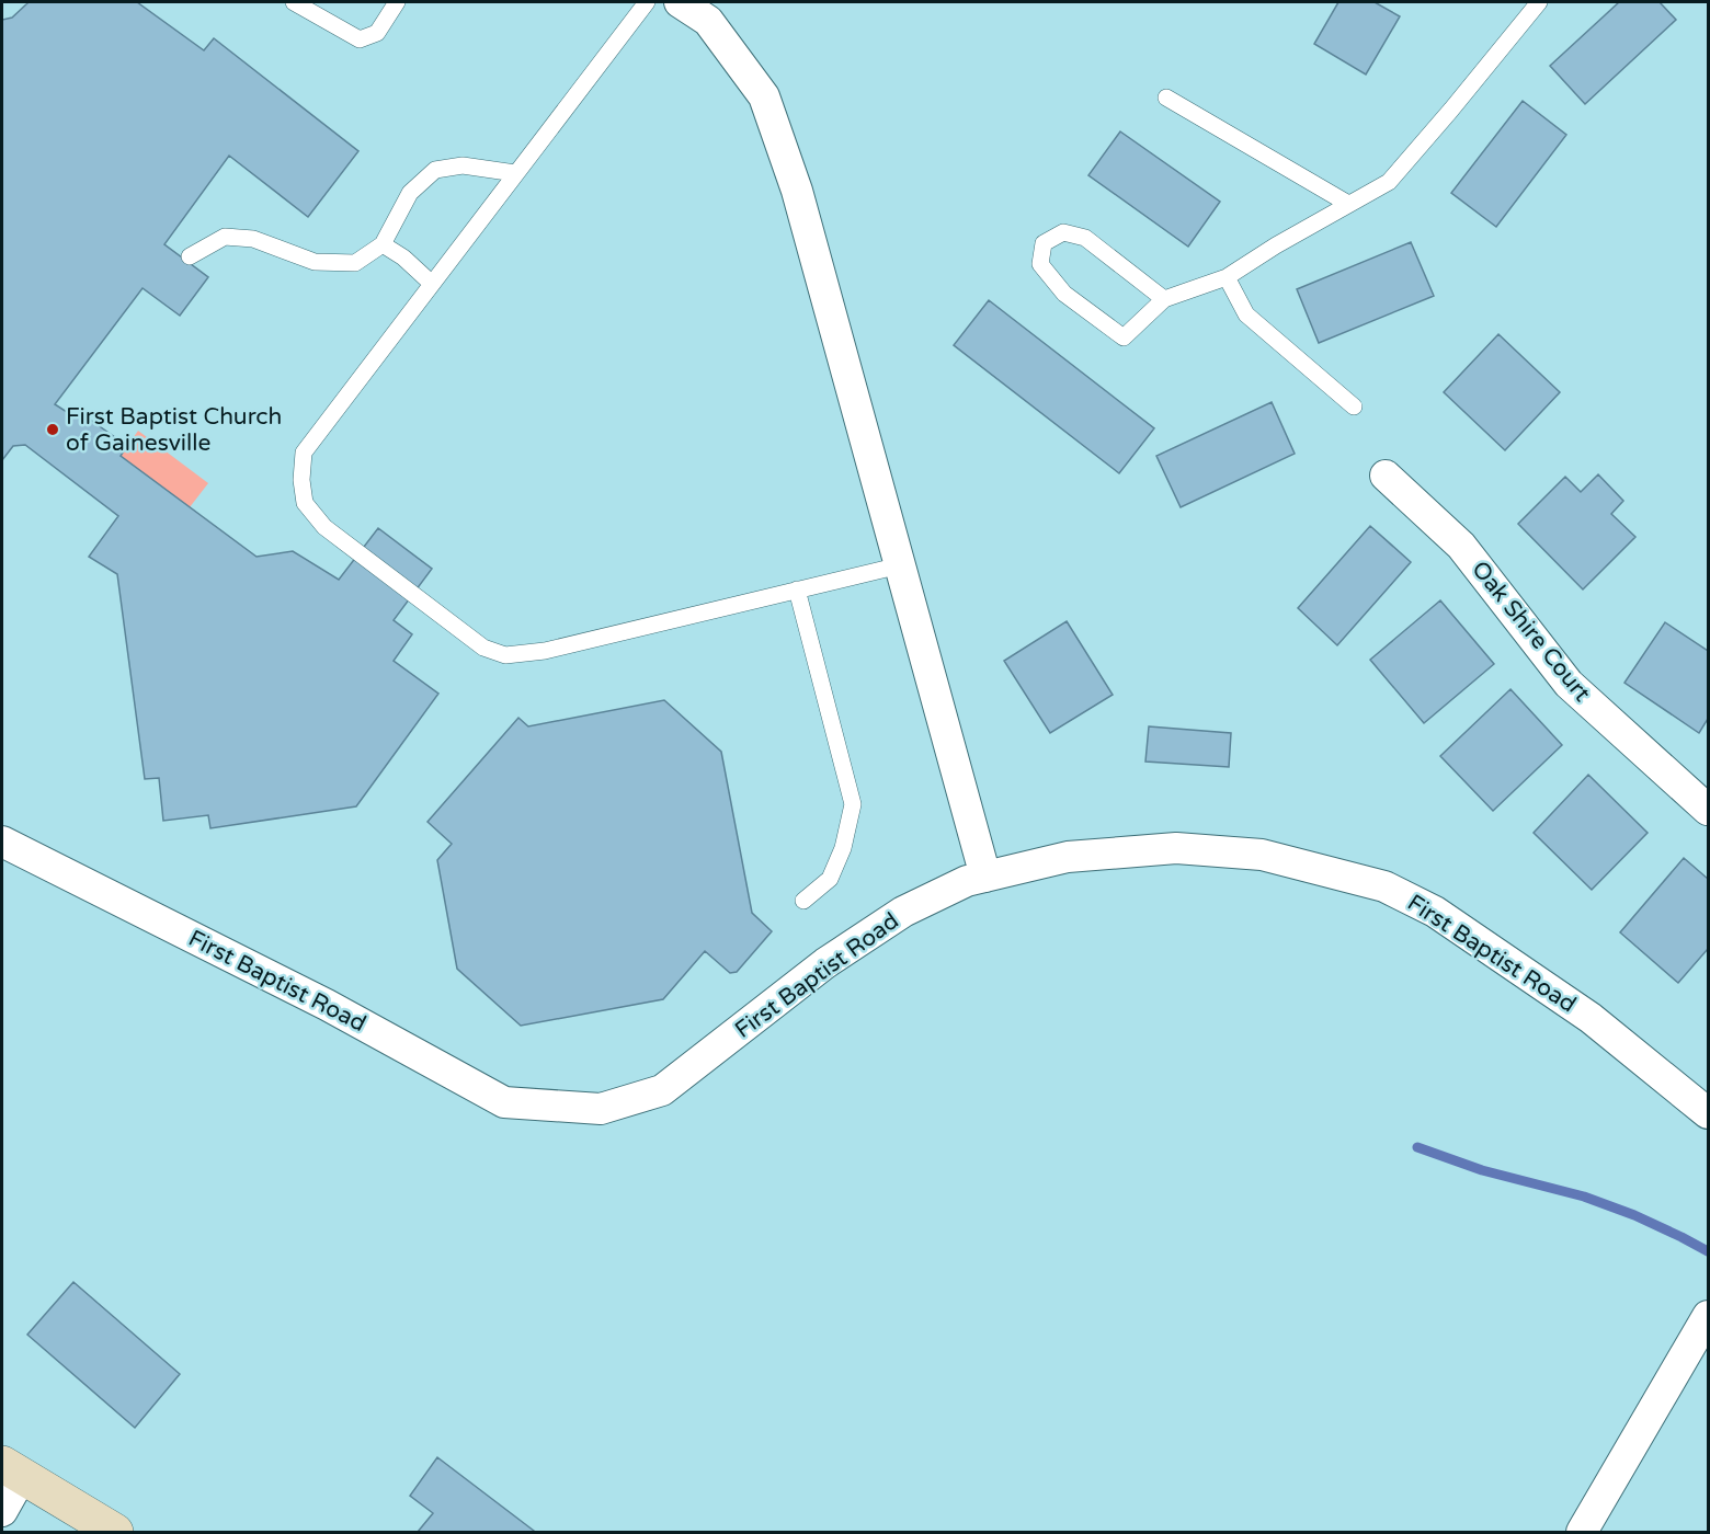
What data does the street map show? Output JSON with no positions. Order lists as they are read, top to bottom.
{
  "streets": {
    "street": ["Oak Shire Court", "First Baptist Road"]
  },
  "places": ["First Baptist Church of Gainesville"]
}
